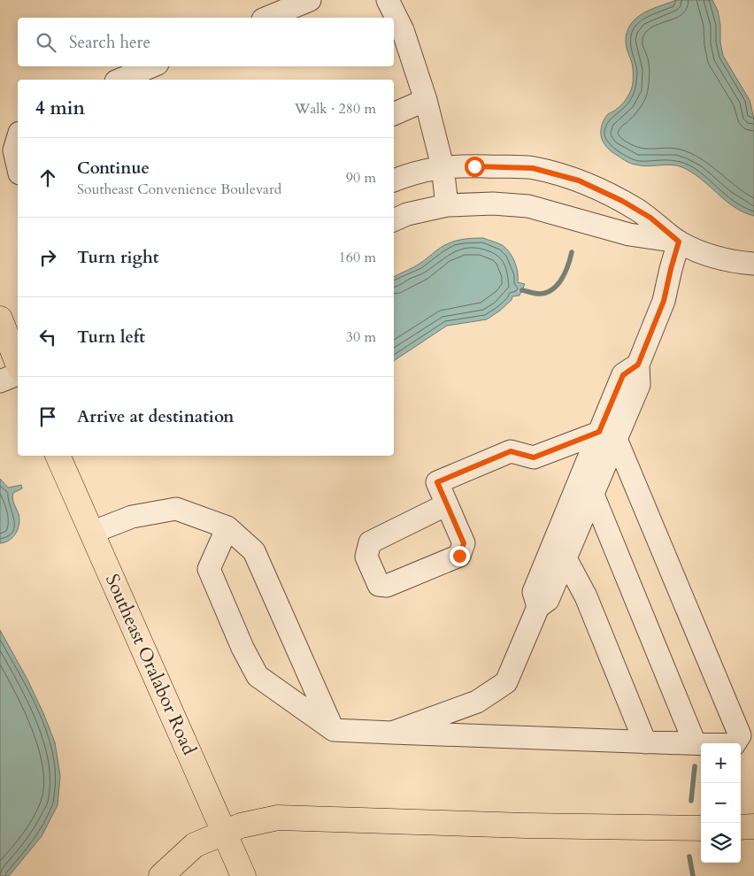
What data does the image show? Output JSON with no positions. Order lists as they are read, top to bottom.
{
  "streets": {
    "main road": ["Southeast Oralabor Road"]
  },
  "page": {
    "search": "Search here",
    "heading": ["4 min", "Walk · 280 m"],
    "list": [
      ["Continue", "Southeast Convenience Boulevard", "90 m"],
      ["Turn right", "160 m"],
      ["Turn left", "30 m"],
      "Arrive at destination"
    ],
    "map_buttons": ["+", "−"]
  }
}
